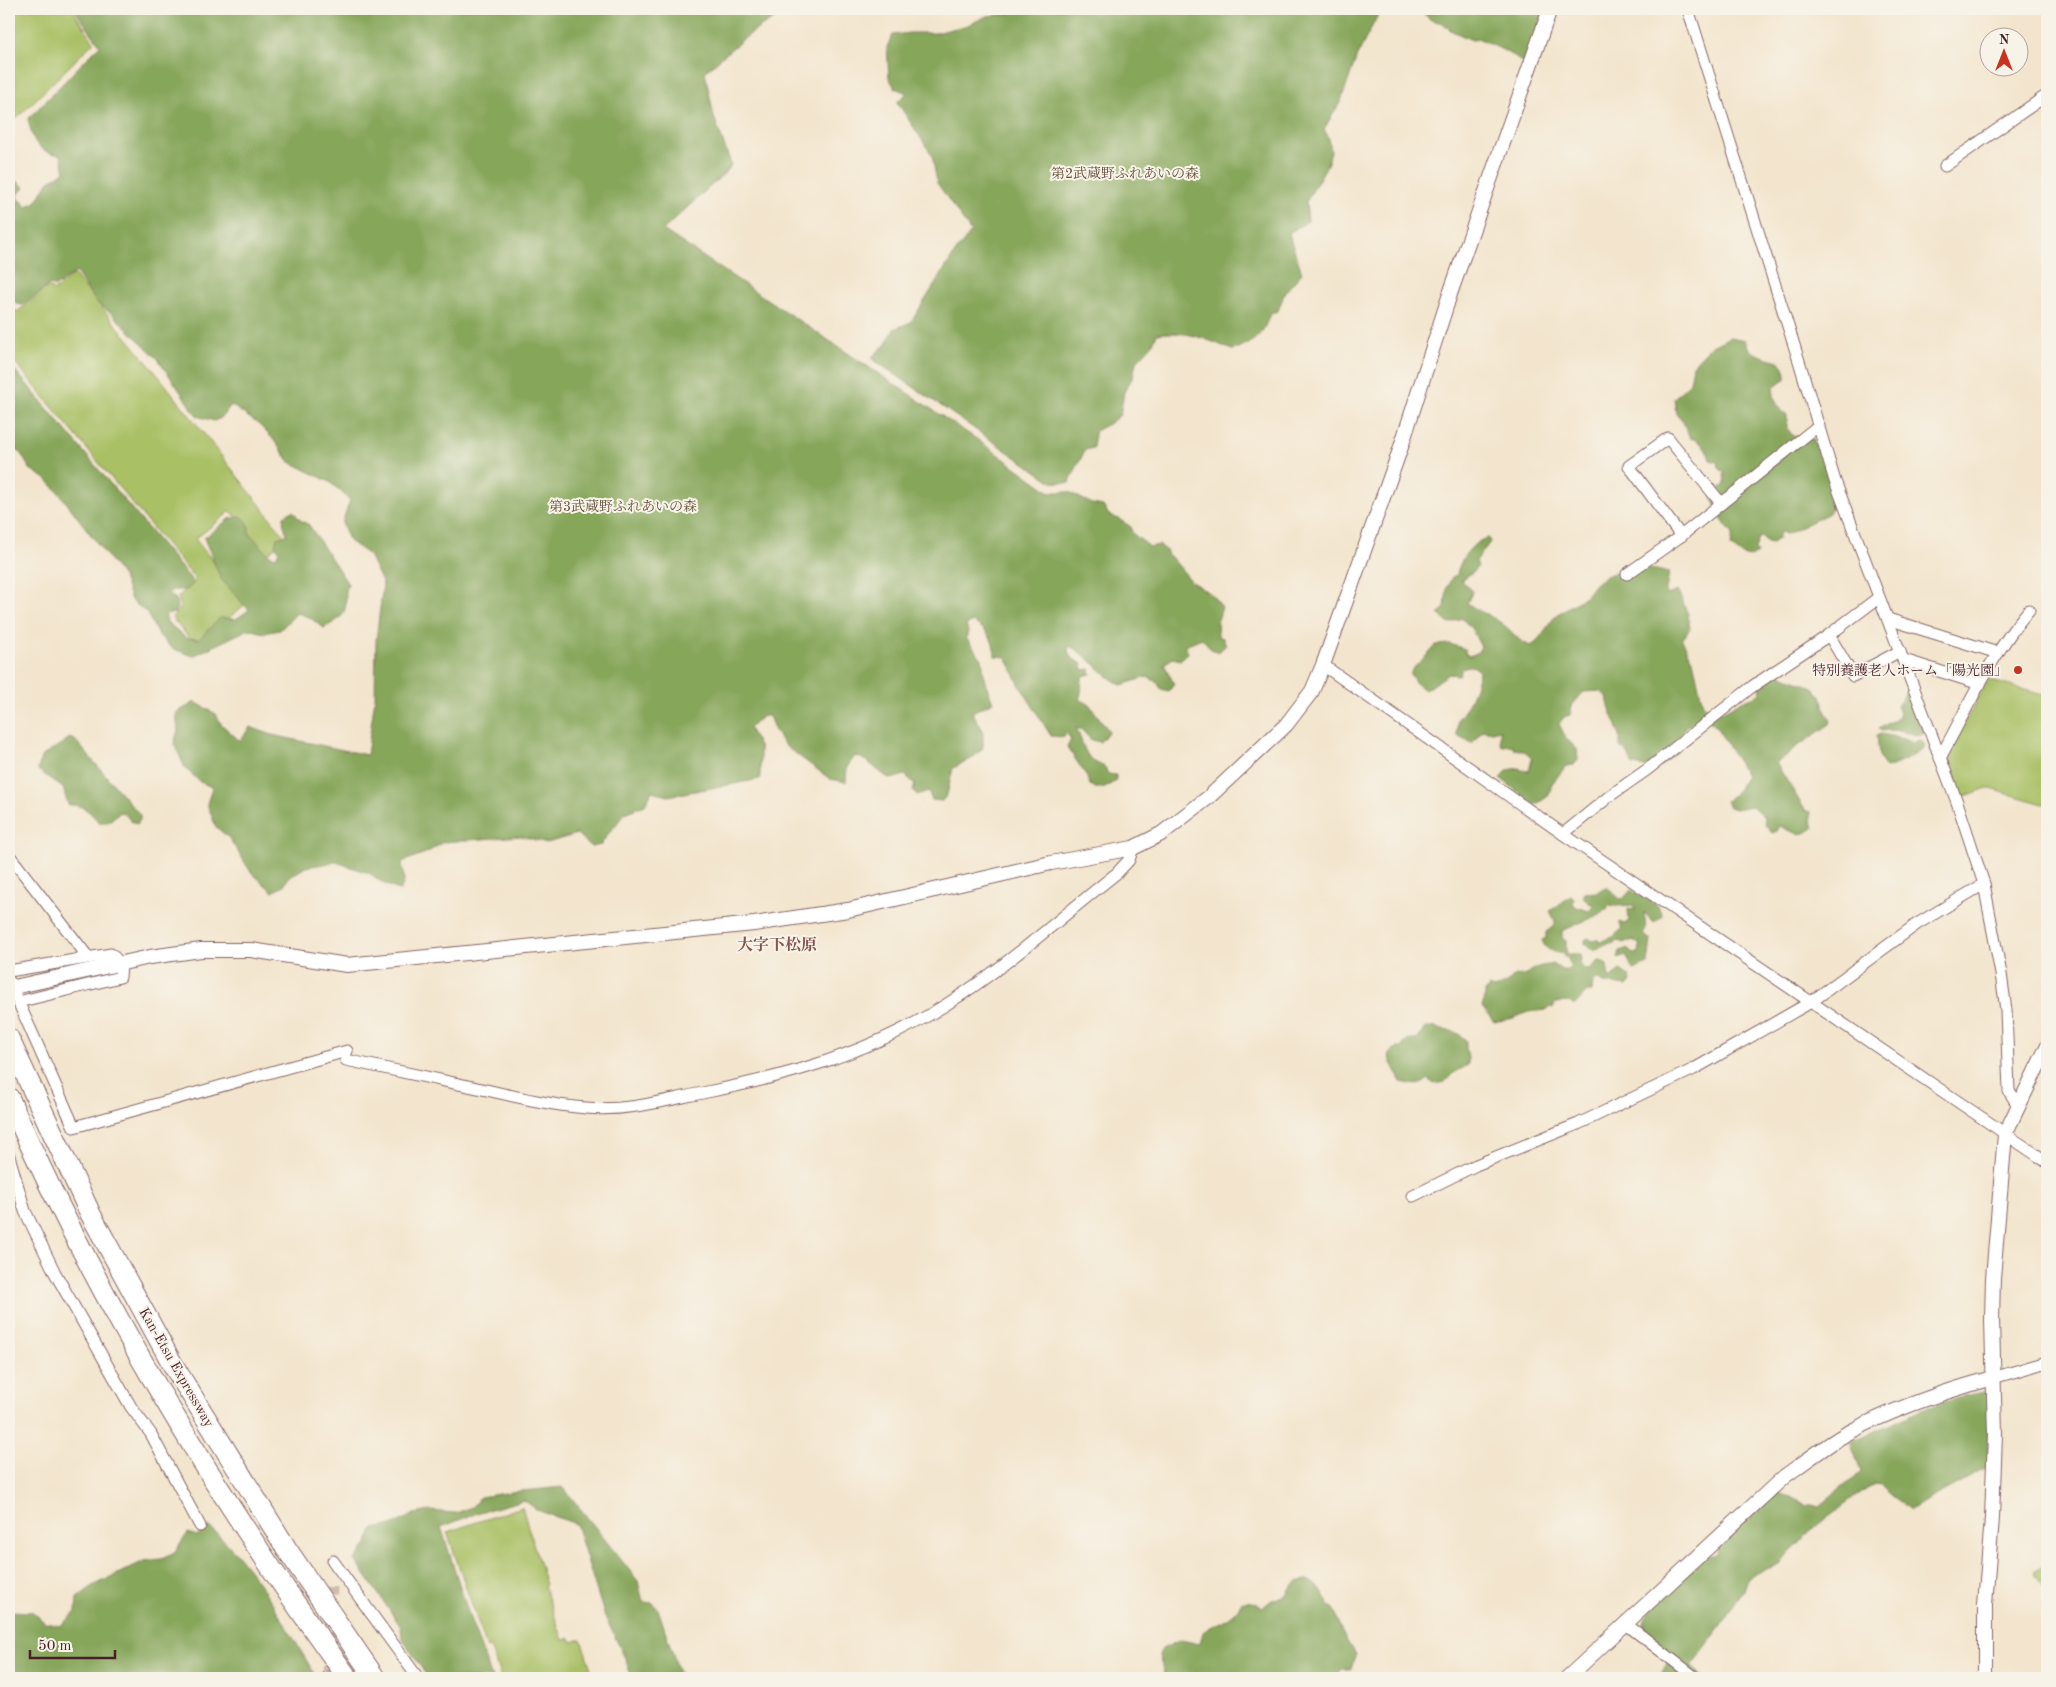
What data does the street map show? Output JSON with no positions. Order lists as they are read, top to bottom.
{
  "streets": {
    "highway": ["Kan-Etsu Expressway"]
  },
  "districts": ["大字下松原"],
  "parks": ["第2武蔵野ふれあいの森", "第3武蔵野ふれあいの森"],
  "places": ["特別養護老人ホーム「陽光園」"],
  "scale_bar": "50 m",
  "north": "top"
}
